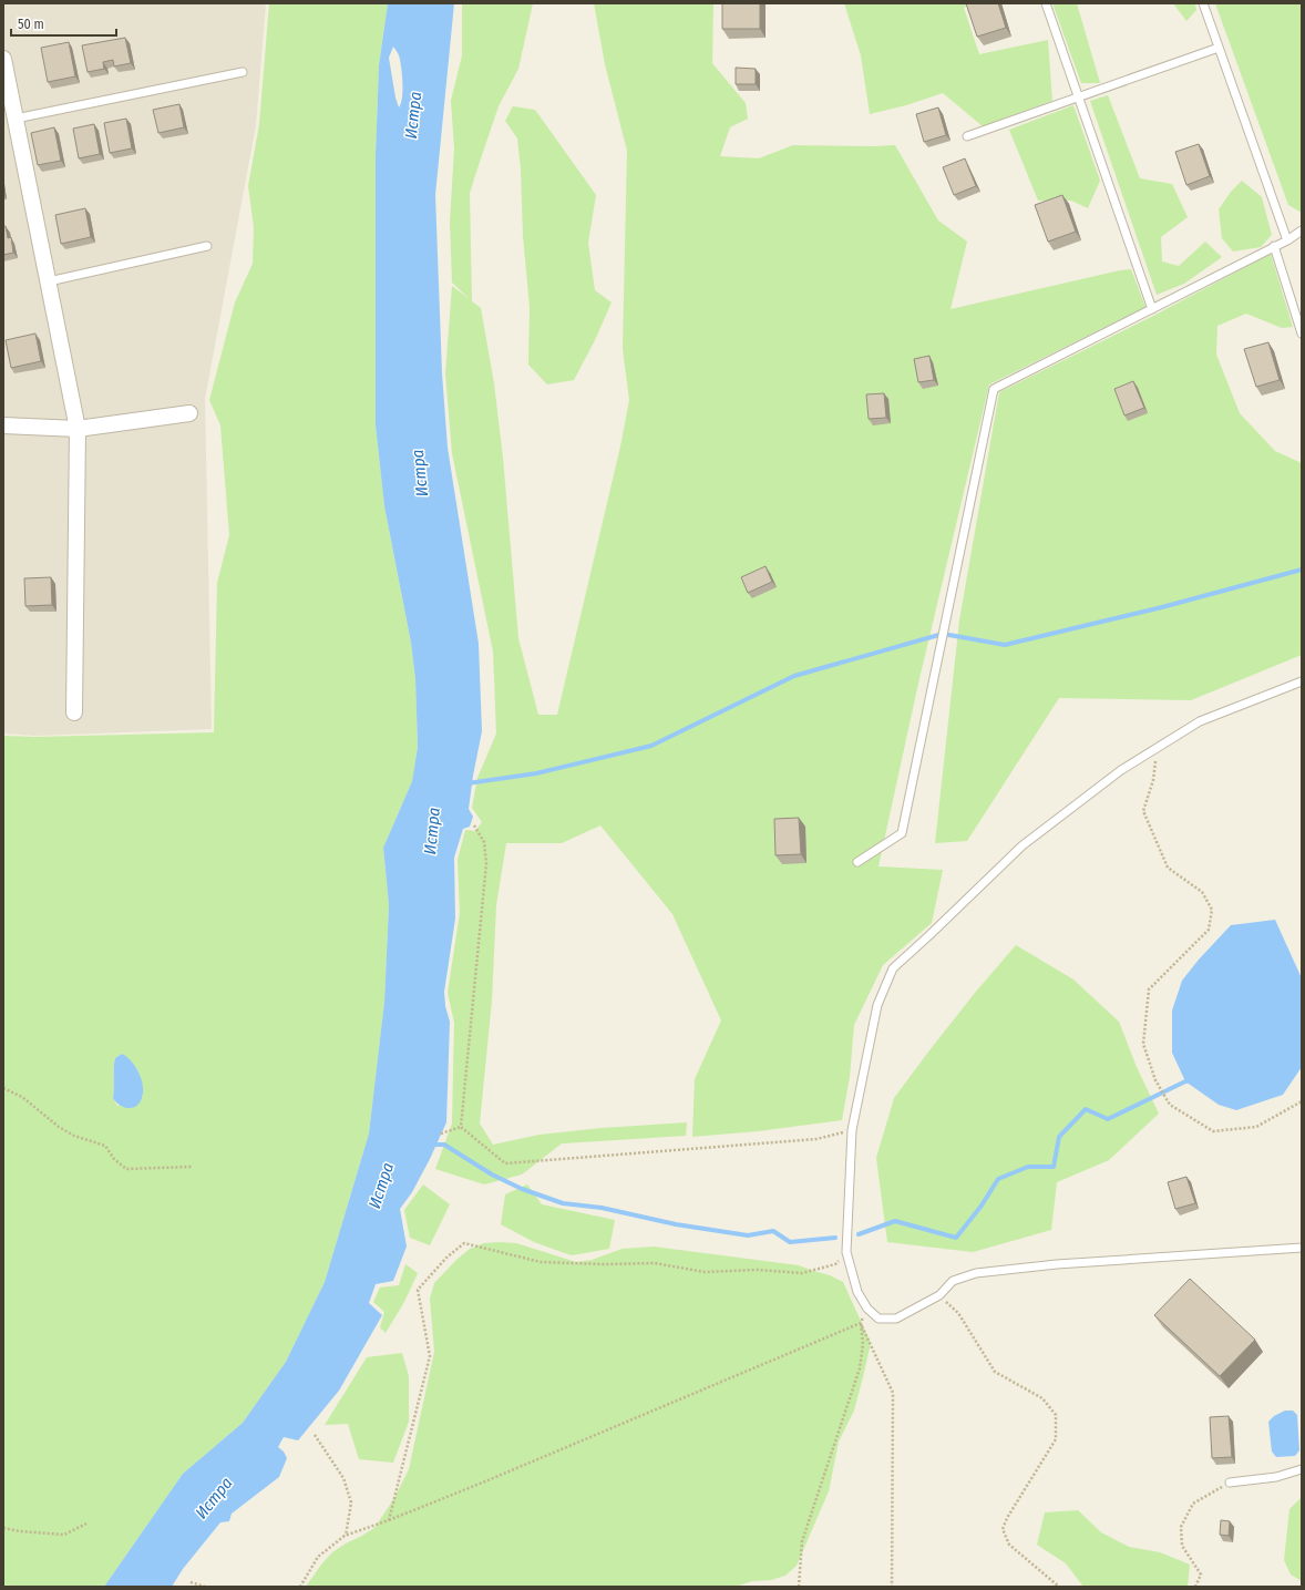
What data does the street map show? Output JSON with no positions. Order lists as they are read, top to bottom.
{
  "water": ["Истра"],
  "scale_bar": "50 m"
}
